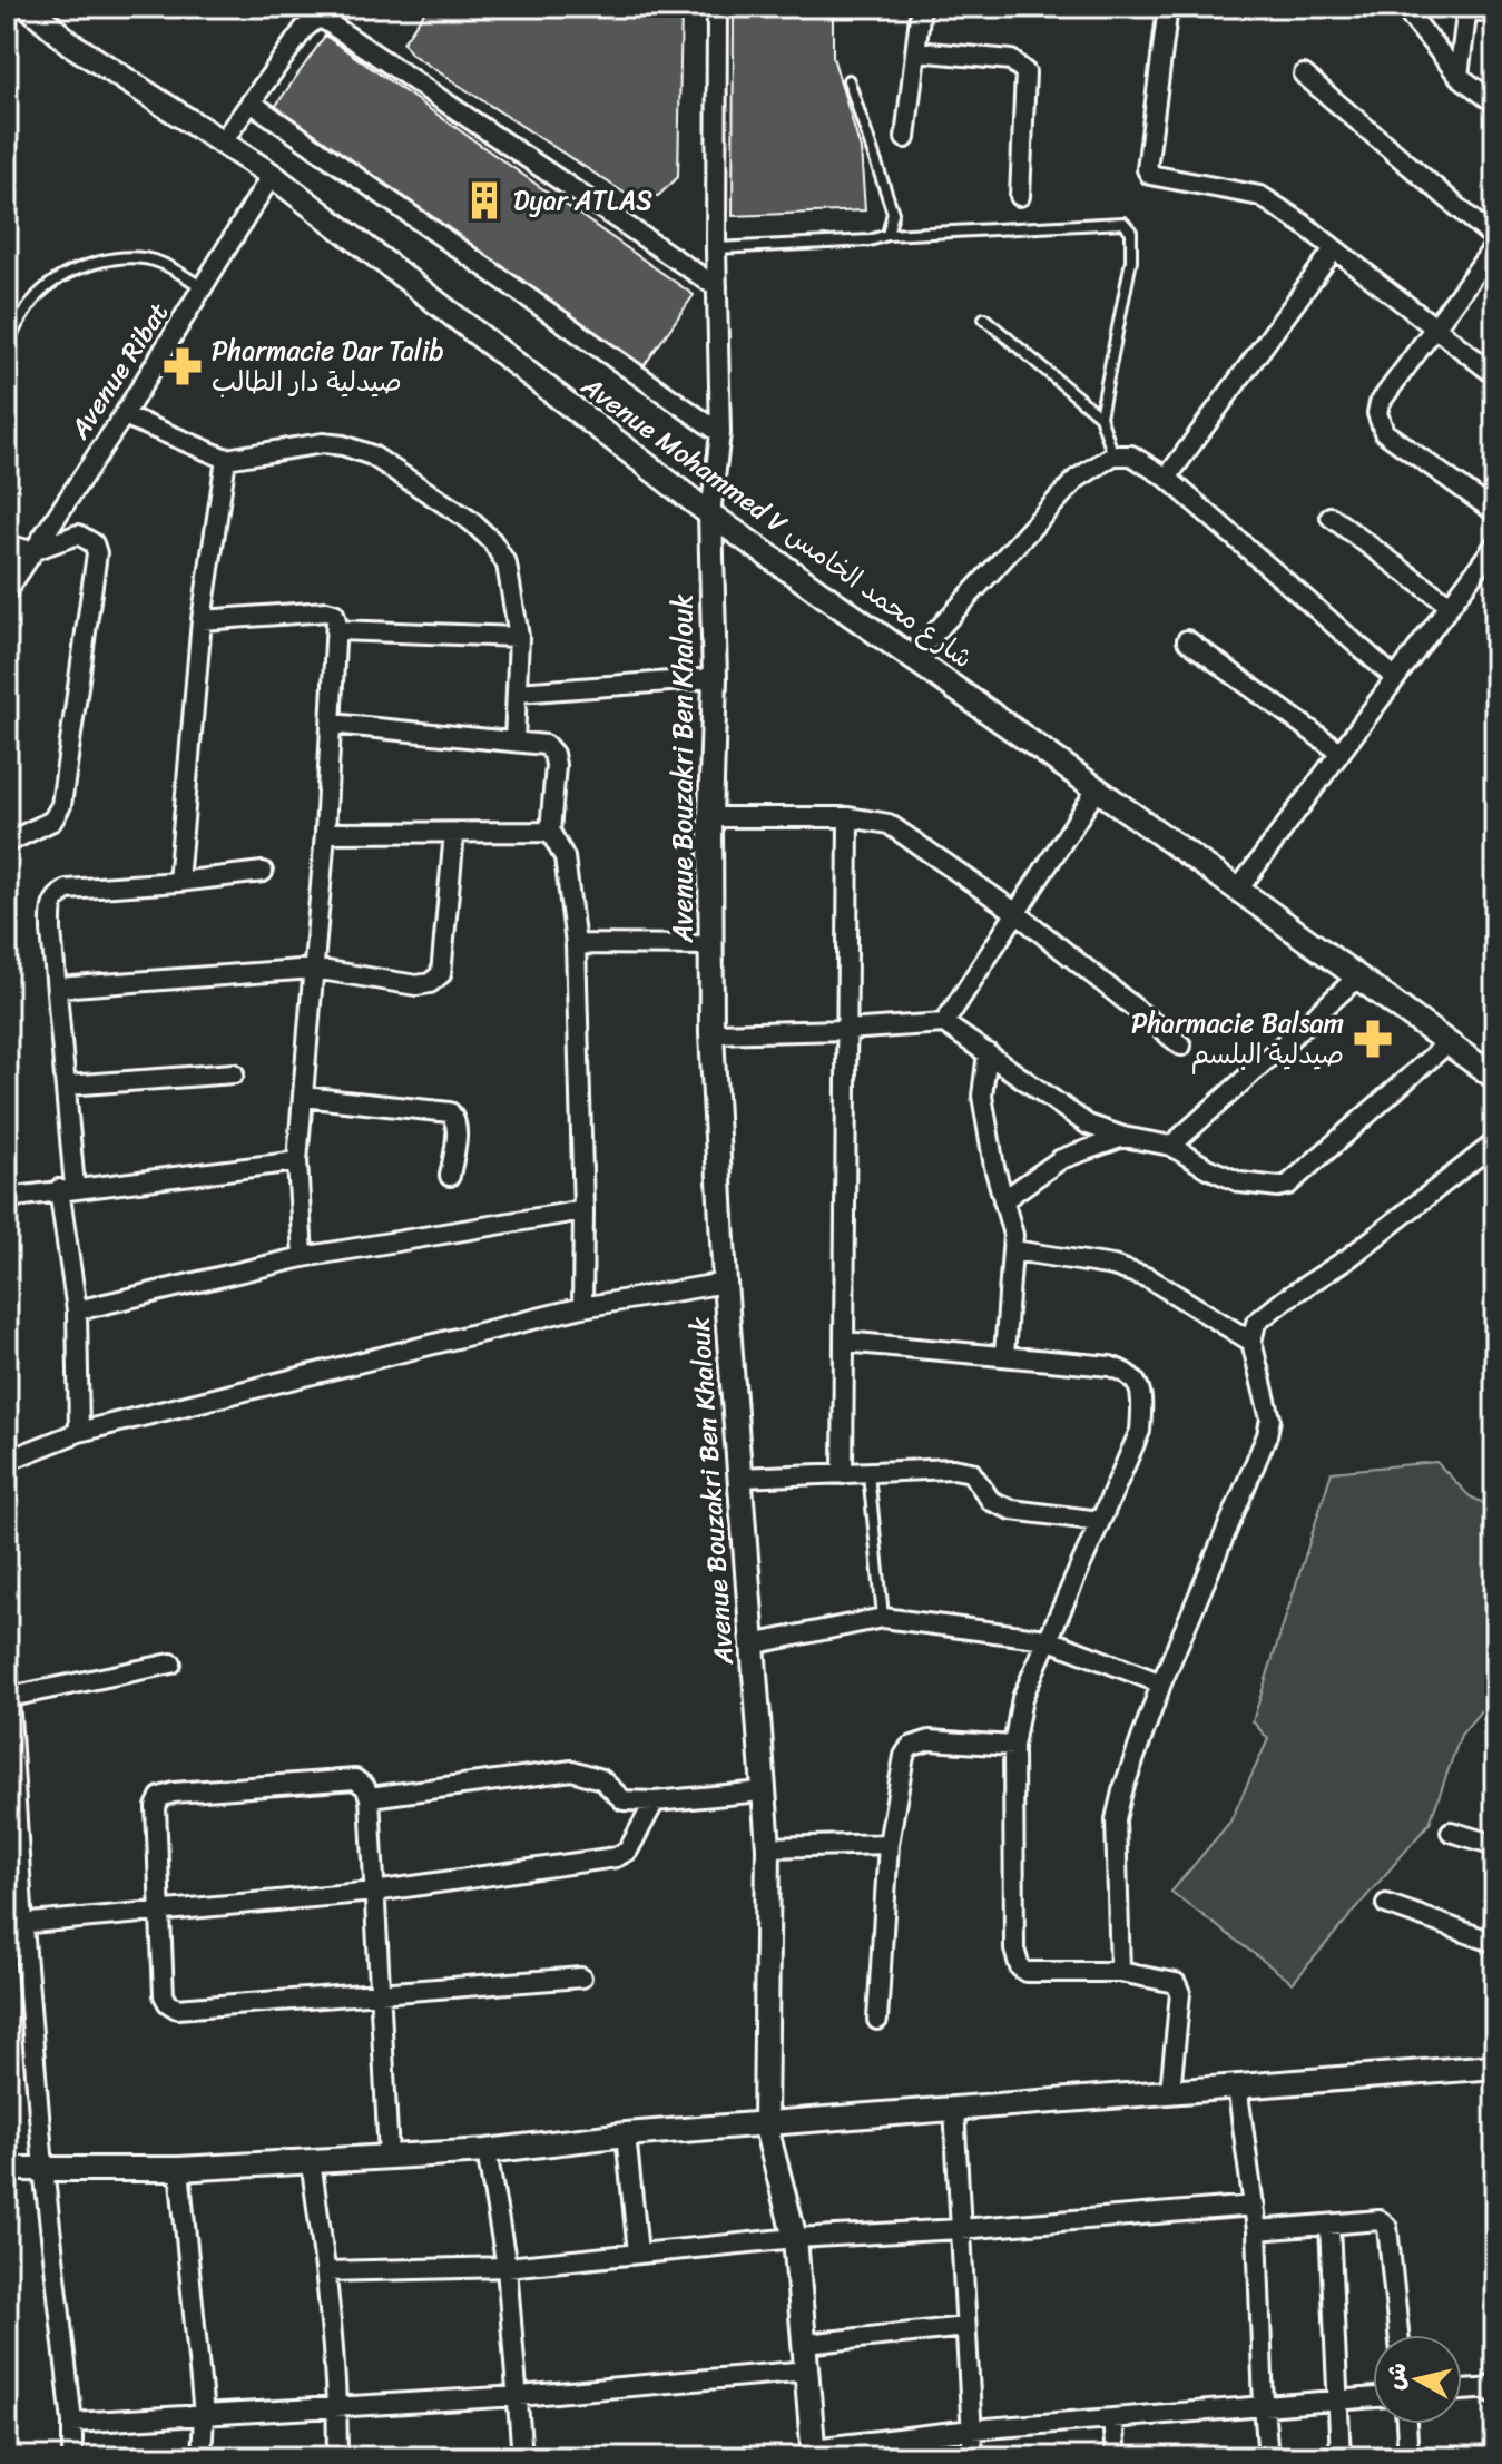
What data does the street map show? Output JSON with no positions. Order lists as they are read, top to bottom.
{
  "streets": {
    "street": ["Avenue Ribat", "Avenue Mohammed V شارع محمد الخامس", "Avenue Bouzakri Ben Khalouk"]
  },
  "crossings": [
    ["Avenue Ribat", "Avenue Mohammed V شارع محمد الخامس"],
    ["Avenue Mohammed V شارع محمد الخامس", "Avenue Bouzakri Ben Khalouk"]
  ],
  "places": {
    "building": ["Dyar ATLAS"],
    "pharmacy": ["Pharmacie Dar Talib صيدلية دار الطالب", "Pharmacie Balsam صيدلية البلسم"]
  },
  "north": "left"
}
